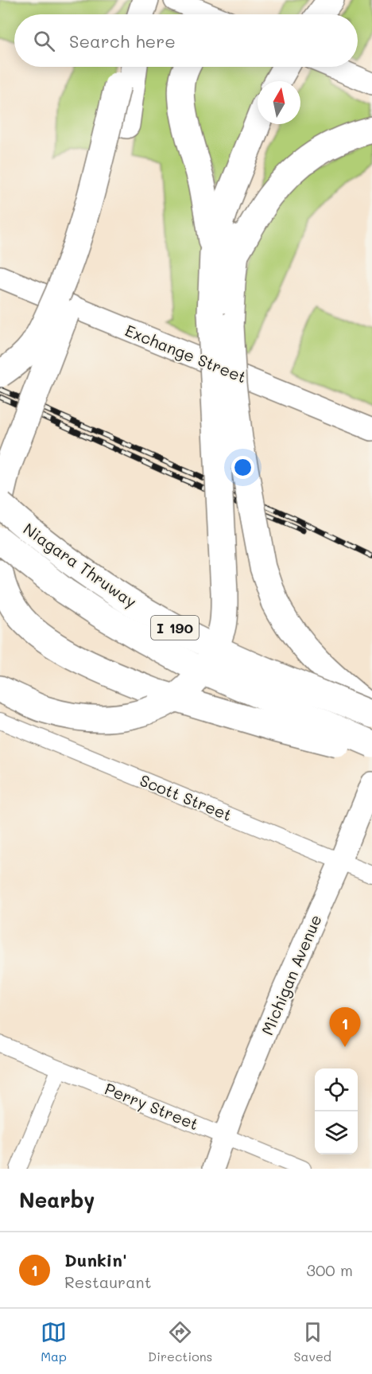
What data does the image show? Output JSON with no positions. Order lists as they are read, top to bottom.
{
  "streets": {
    "highway": ["Niagara Thruway", "I 190"],
    "street": [
      "Exchange Street",
      "Scott Street",
      "Michigan Avenue",
      "Perry Street"
    ]
  },
  "crossings": [
    ["Scott Street", "Michigan Avenue"],
    ["Michigan Avenue", "Perry Street"]
  ],
  "north": "top",
  "page": {
    "search": "Search here",
    "pins": "1",
    "heading": "Nearby",
    "list": [
      {
        "mark": "1",
        "name": "Dunkin'",
        "note": "Restaurant",
        "value": "300 m"
      }
    ],
    "nav": ["Map", "Directions", "Saved"]
  }
}
